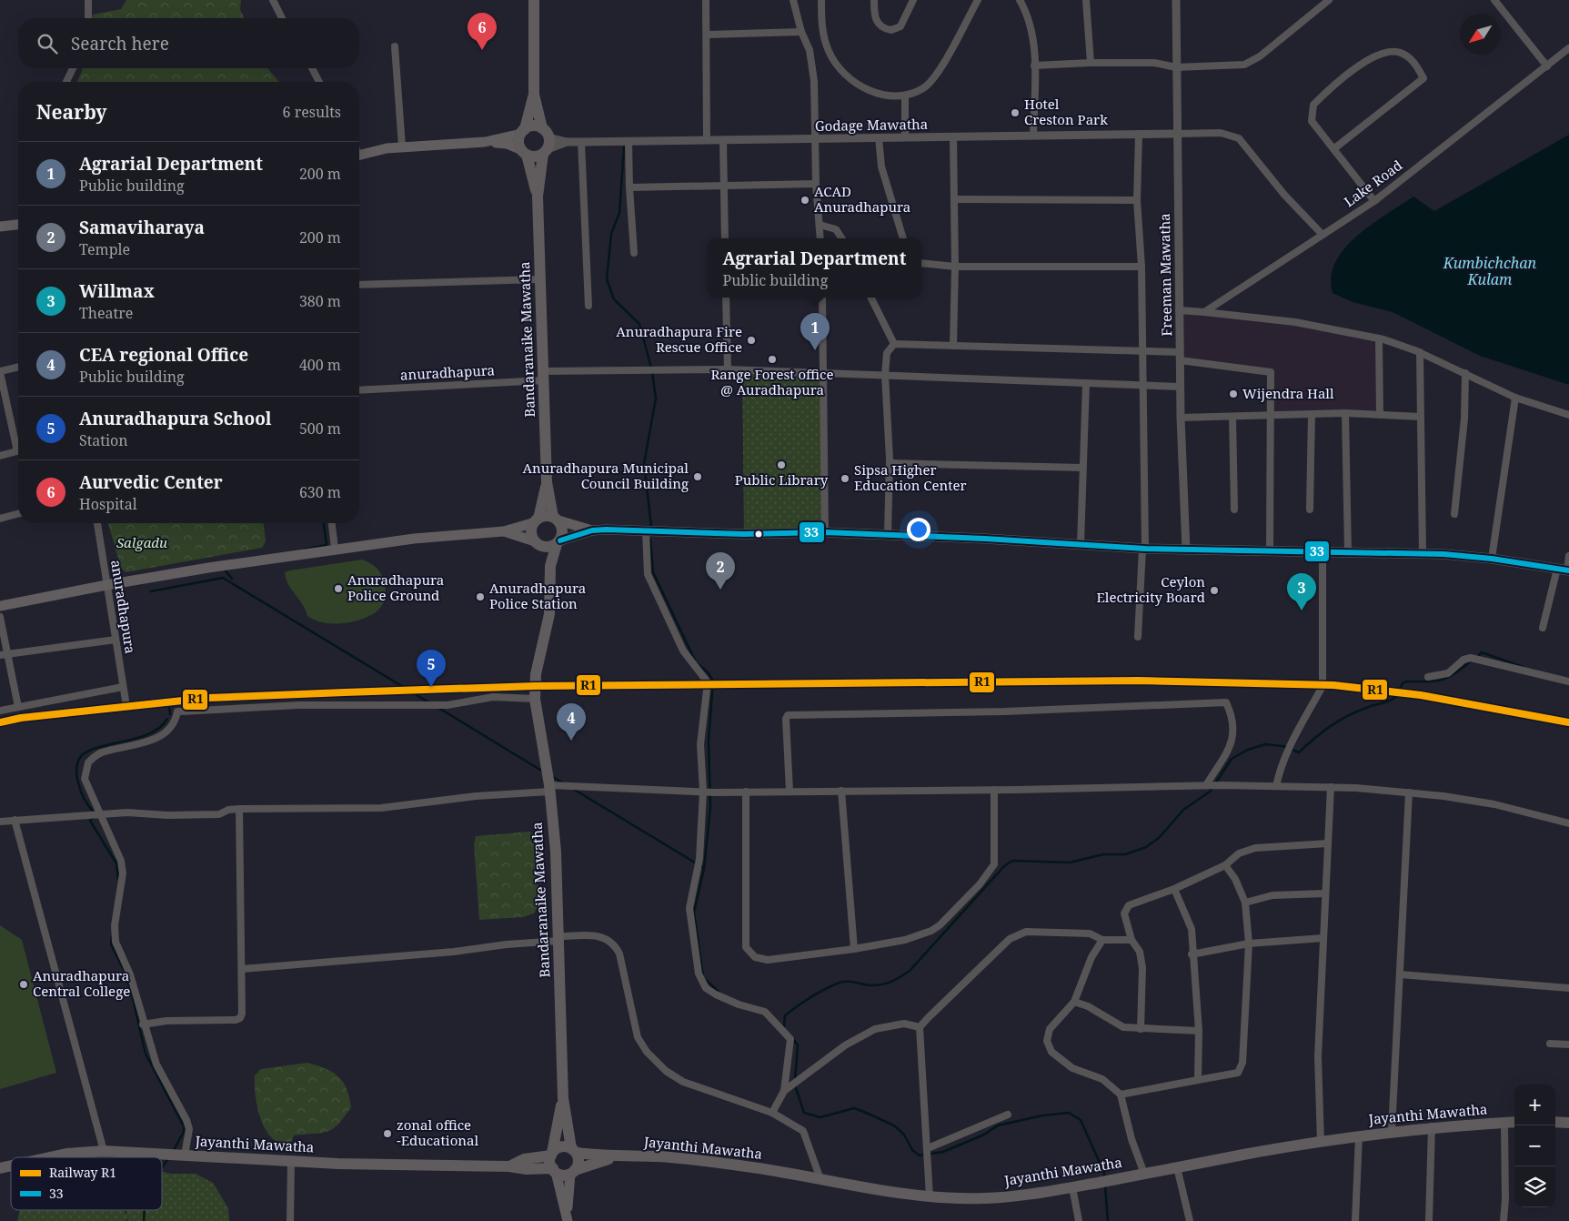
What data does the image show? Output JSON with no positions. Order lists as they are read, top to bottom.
{
  "streets": {
    "highway": ["Bandaranaike Mawatha", "Jayanthi Mawatha"],
    "street": [
      "Godage Mawatha",
      "Lake Road",
      "Freeman Mawatha",
      "anuradhapura"
    ]
  },
  "crossings": [
    ["Godage Mawatha", "Freeman Mawatha"],
    ["Godage Mawatha", "Bandaranaike Mawatha"],
    ["Freeman Mawatha", "anuradhapura"],
    ["Bandaranaike Mawatha", "anuradhapura"],
    ["Bandaranaike Mawatha", "Jayanthi Mawatha"]
  ],
  "water": ["Kumbichchan Kulam"],
  "parks": ["Salgadu"],
  "places": [
    "Hotel Creston Park",
    "ACAD Anuradhapura",
    "Anuradhapura Fire Rescue Office",
    "Range Forest office @ Auradhapura",
    "Wijendra Hall",
    "Public Library",
    "Anuradhapura Municipal Council Building",
    "Sipsa Higher Education Center",
    "Anuradhapura Police Ground",
    "Ceylon Electricity Board",
    "Anuradhapura Police Station",
    "Anuradhapura Central College",
    "zonal office -Educational"
  ],
  "lines": ["transit line 33", "rail line R1"],
  "legend": ["Railway R1", "33"],
  "north": "bottom left",
  "page": {
    "pins": [
      "6",
      "1",
      "2",
      "3",
      "5",
      "4"
    ],
    "search": "Search here",
    "heading": ["Nearby", "6 results"],
    "list": [
      {
        "mark": "1",
        "name": "Agrarial Department",
        "note": "Public building",
        "value": "200 m"
      },
      {
        "mark": "2",
        "name": "Samaviharaya",
        "note": "Temple",
        "value": "200 m"
      },
      {
        "mark": "3",
        "name": "Willmax",
        "note": "Theatre",
        "value": "380 m"
      },
      {
        "mark": "4",
        "name": "CEA regional Office",
        "note": "Public building",
        "value": "400 m"
      },
      {
        "mark": "5",
        "name": "Anuradhapura School",
        "note": "Station",
        "value": "500 m"
      },
      {
        "mark": "6",
        "name": "Aurvedic Center",
        "note": "Hospital",
        "value": "630 m"
      }
    ],
    "popup": ["Agrarial Department", "Public building"],
    "map_buttons": ["+", "−"]
  }
}
